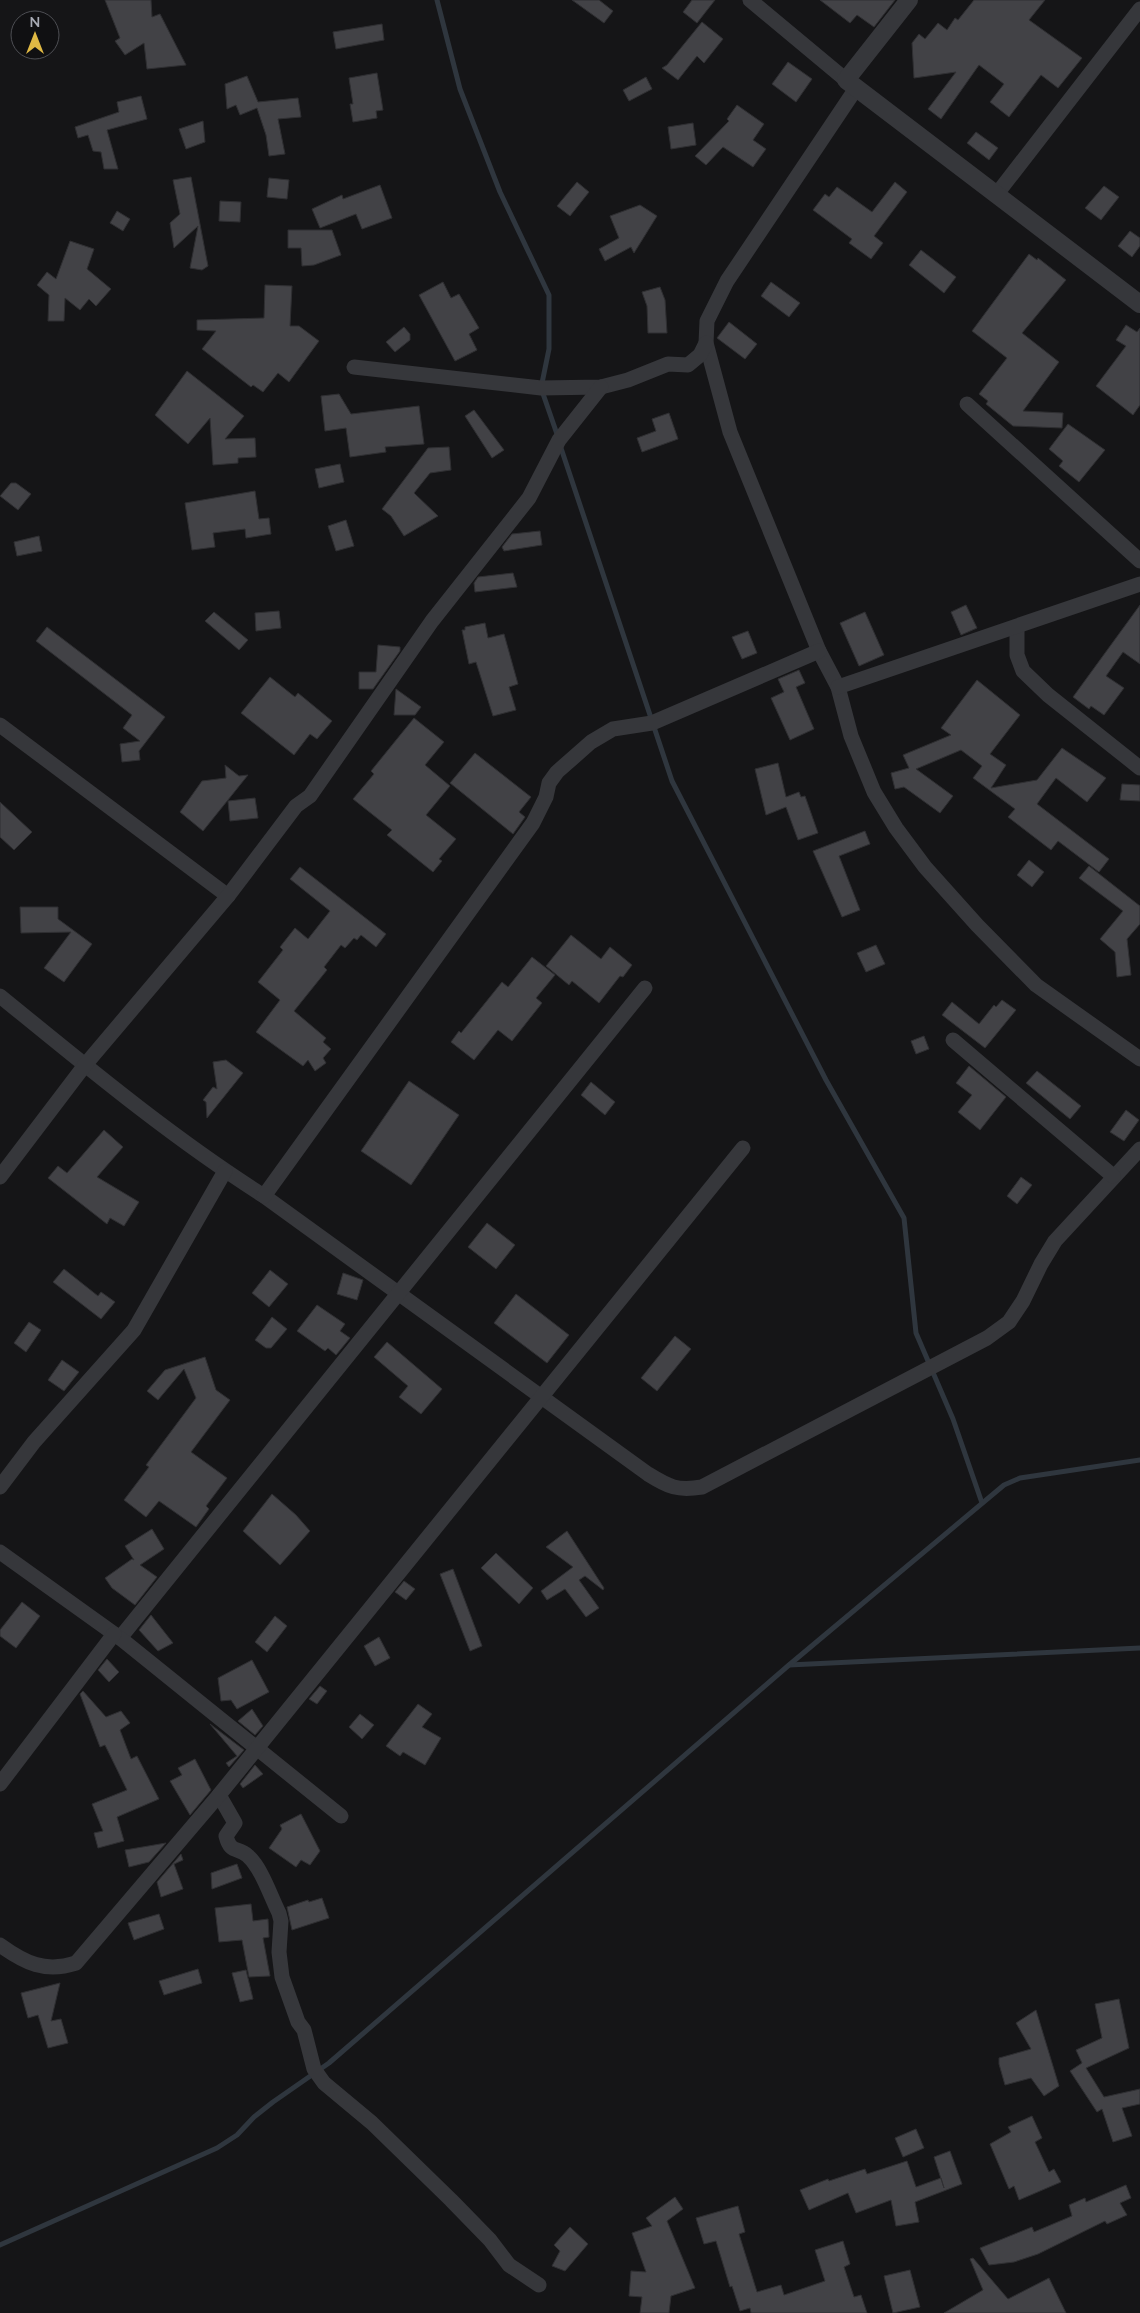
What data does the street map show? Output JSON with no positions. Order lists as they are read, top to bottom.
{
  "north": "top"
}
